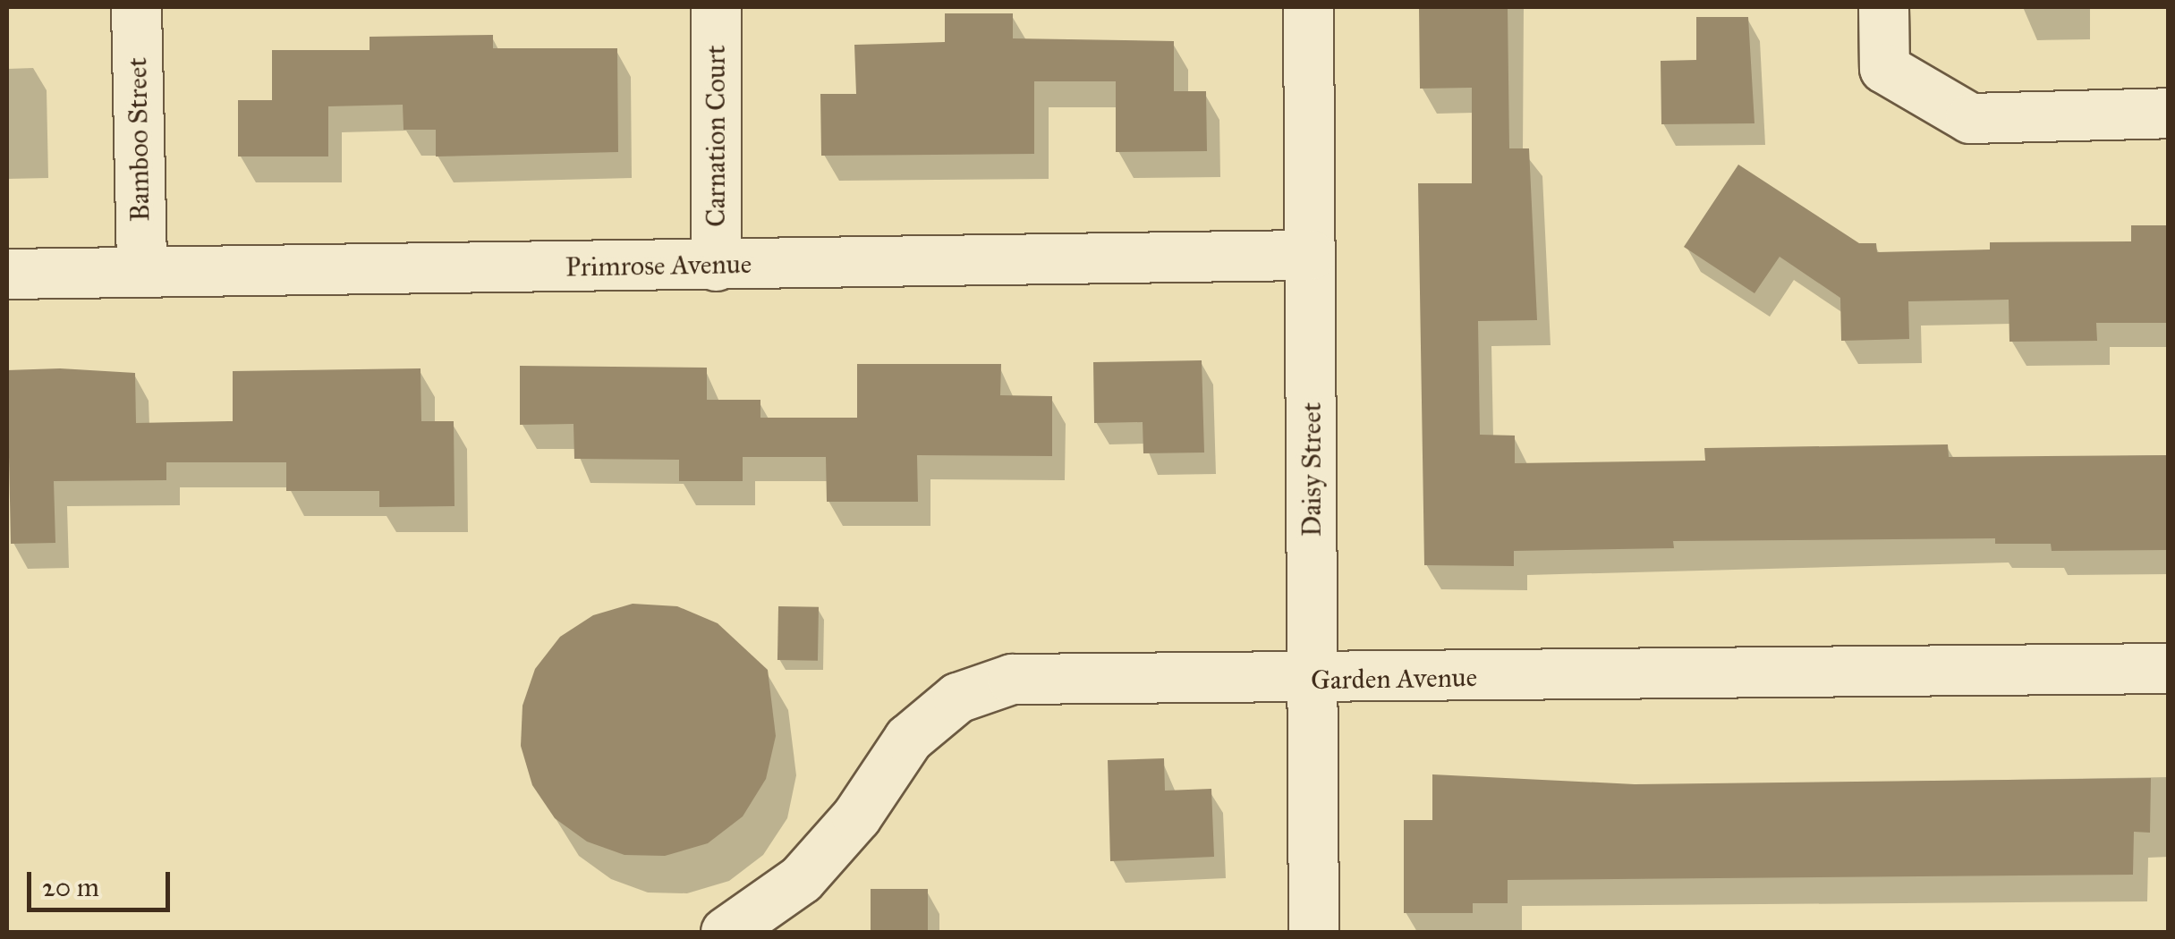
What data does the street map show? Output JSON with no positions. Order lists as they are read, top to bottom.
{
  "streets": {
    "street": [
      "Carnation Court",
      "Bamboo Street",
      "Primrose Avenue",
      "Daisy Street",
      "Garden Avenue"
    ]
  },
  "crossings": [
    ["Carnation Court", "Primrose Avenue"],
    ["Bamboo Street", "Primrose Avenue"],
    ["Primrose Avenue", "Daisy Street"],
    ["Daisy Street", "Garden Avenue"]
  ],
  "scale_bar": "20 m"
}
